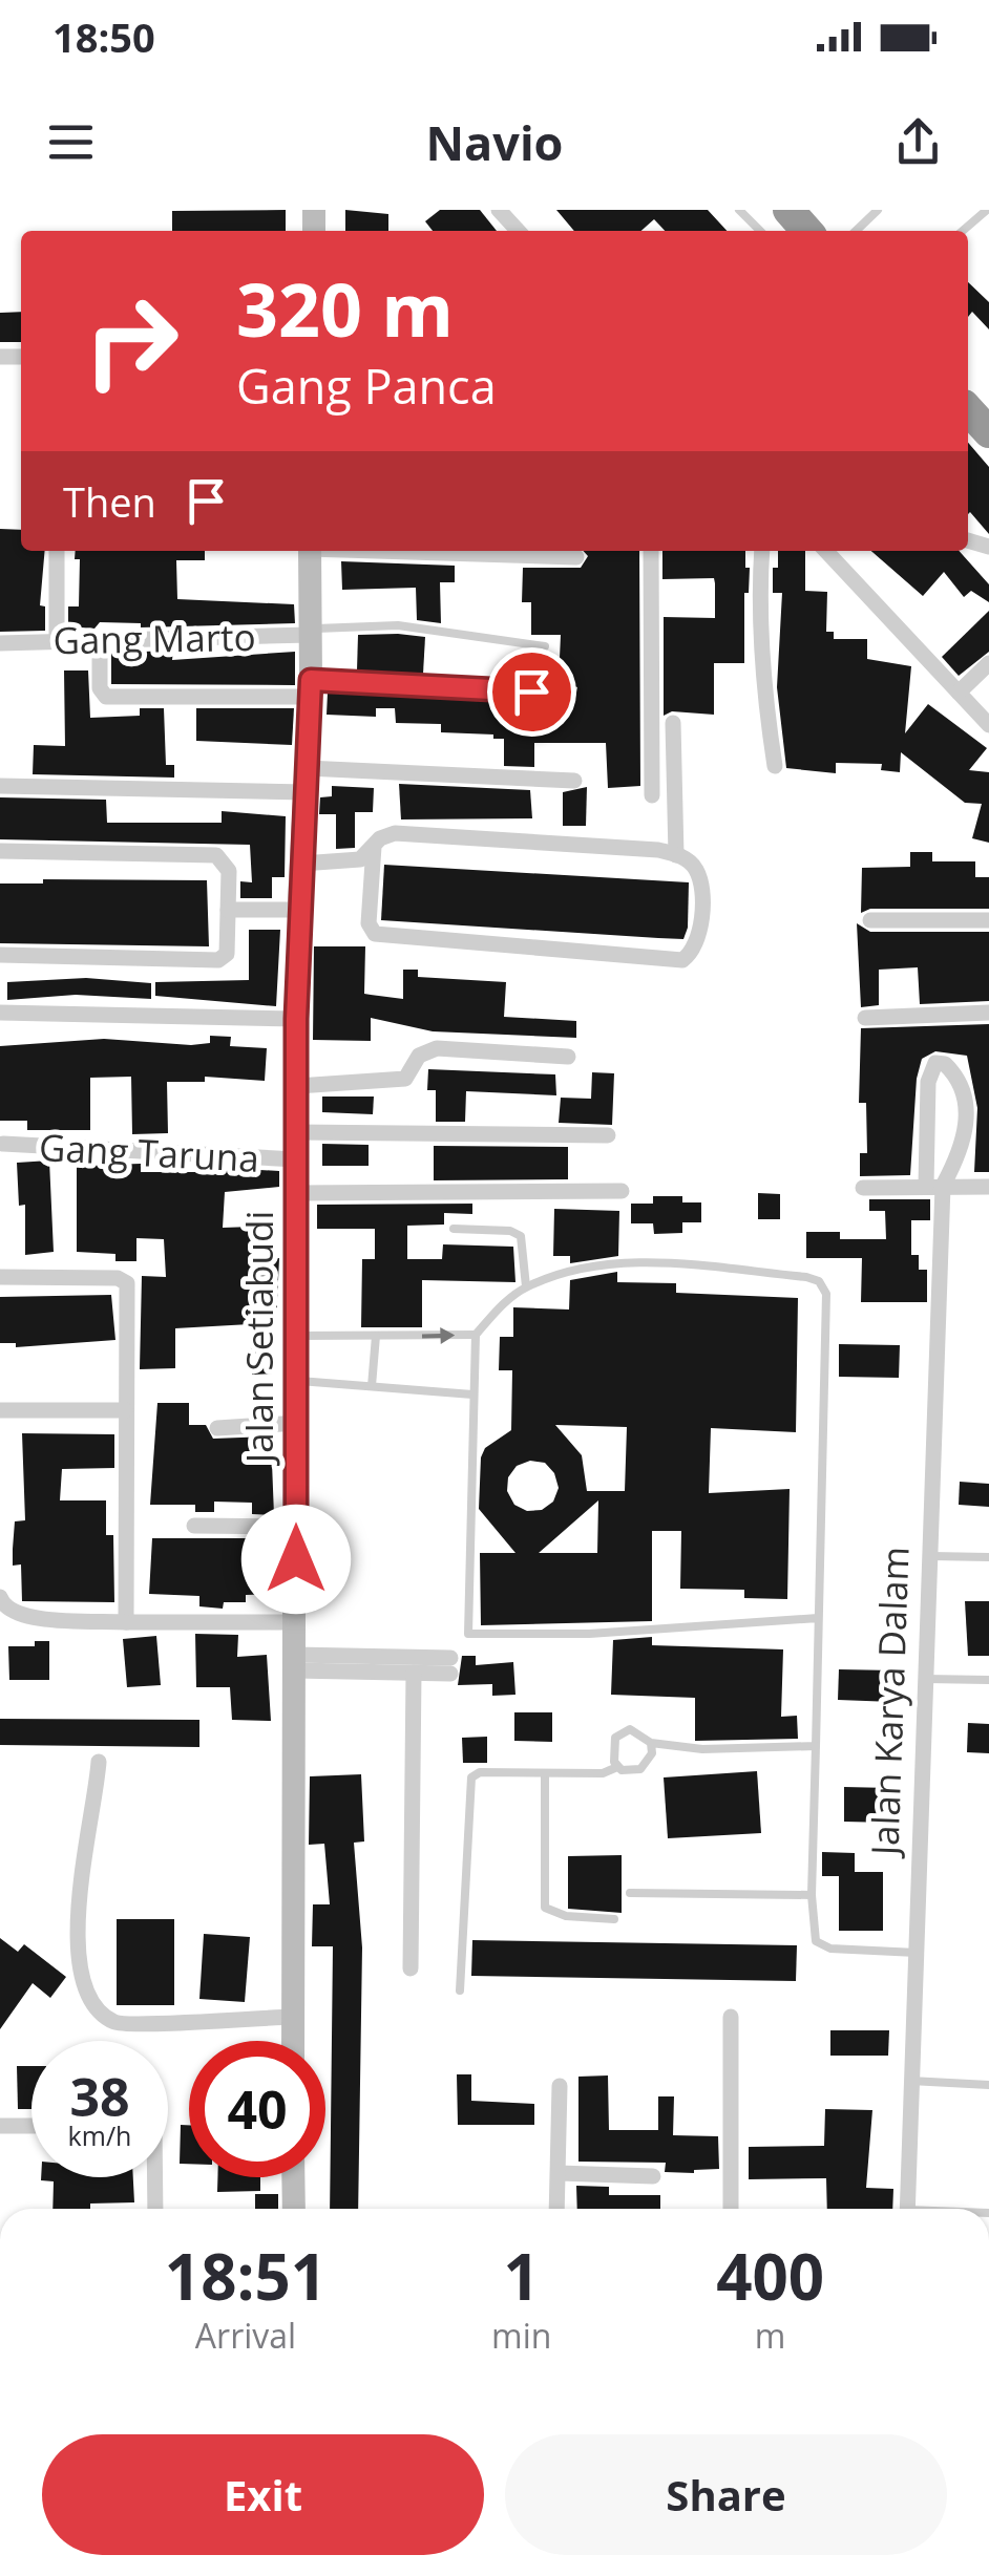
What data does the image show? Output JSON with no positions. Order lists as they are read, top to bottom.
{
  "streets": {
    "street": [
      "Gang Marto",
      "Gang Taruna",
      "Jalan Setiabudi",
      "Jalan Karya Dalam"
    ]
  },
  "crossings": [
    ["Gang Marto", "Jalan Setiabudi"],
    ["Gang Taruna", "Jalan Setiabudi"]
  ],
  "page": {
    "status": "18:50",
    "header": "Navio",
    "turn": ["320 m", "Gang Panca"],
    "then": "Then",
    "speed": "38 km/h",
    "limit": "40",
    "eta": [
      "18:51",
      "Arrival",
      "1",
      "min",
      "400",
      "m"
    ],
    "buttons": ["Exit", "Share"]
  }
}
